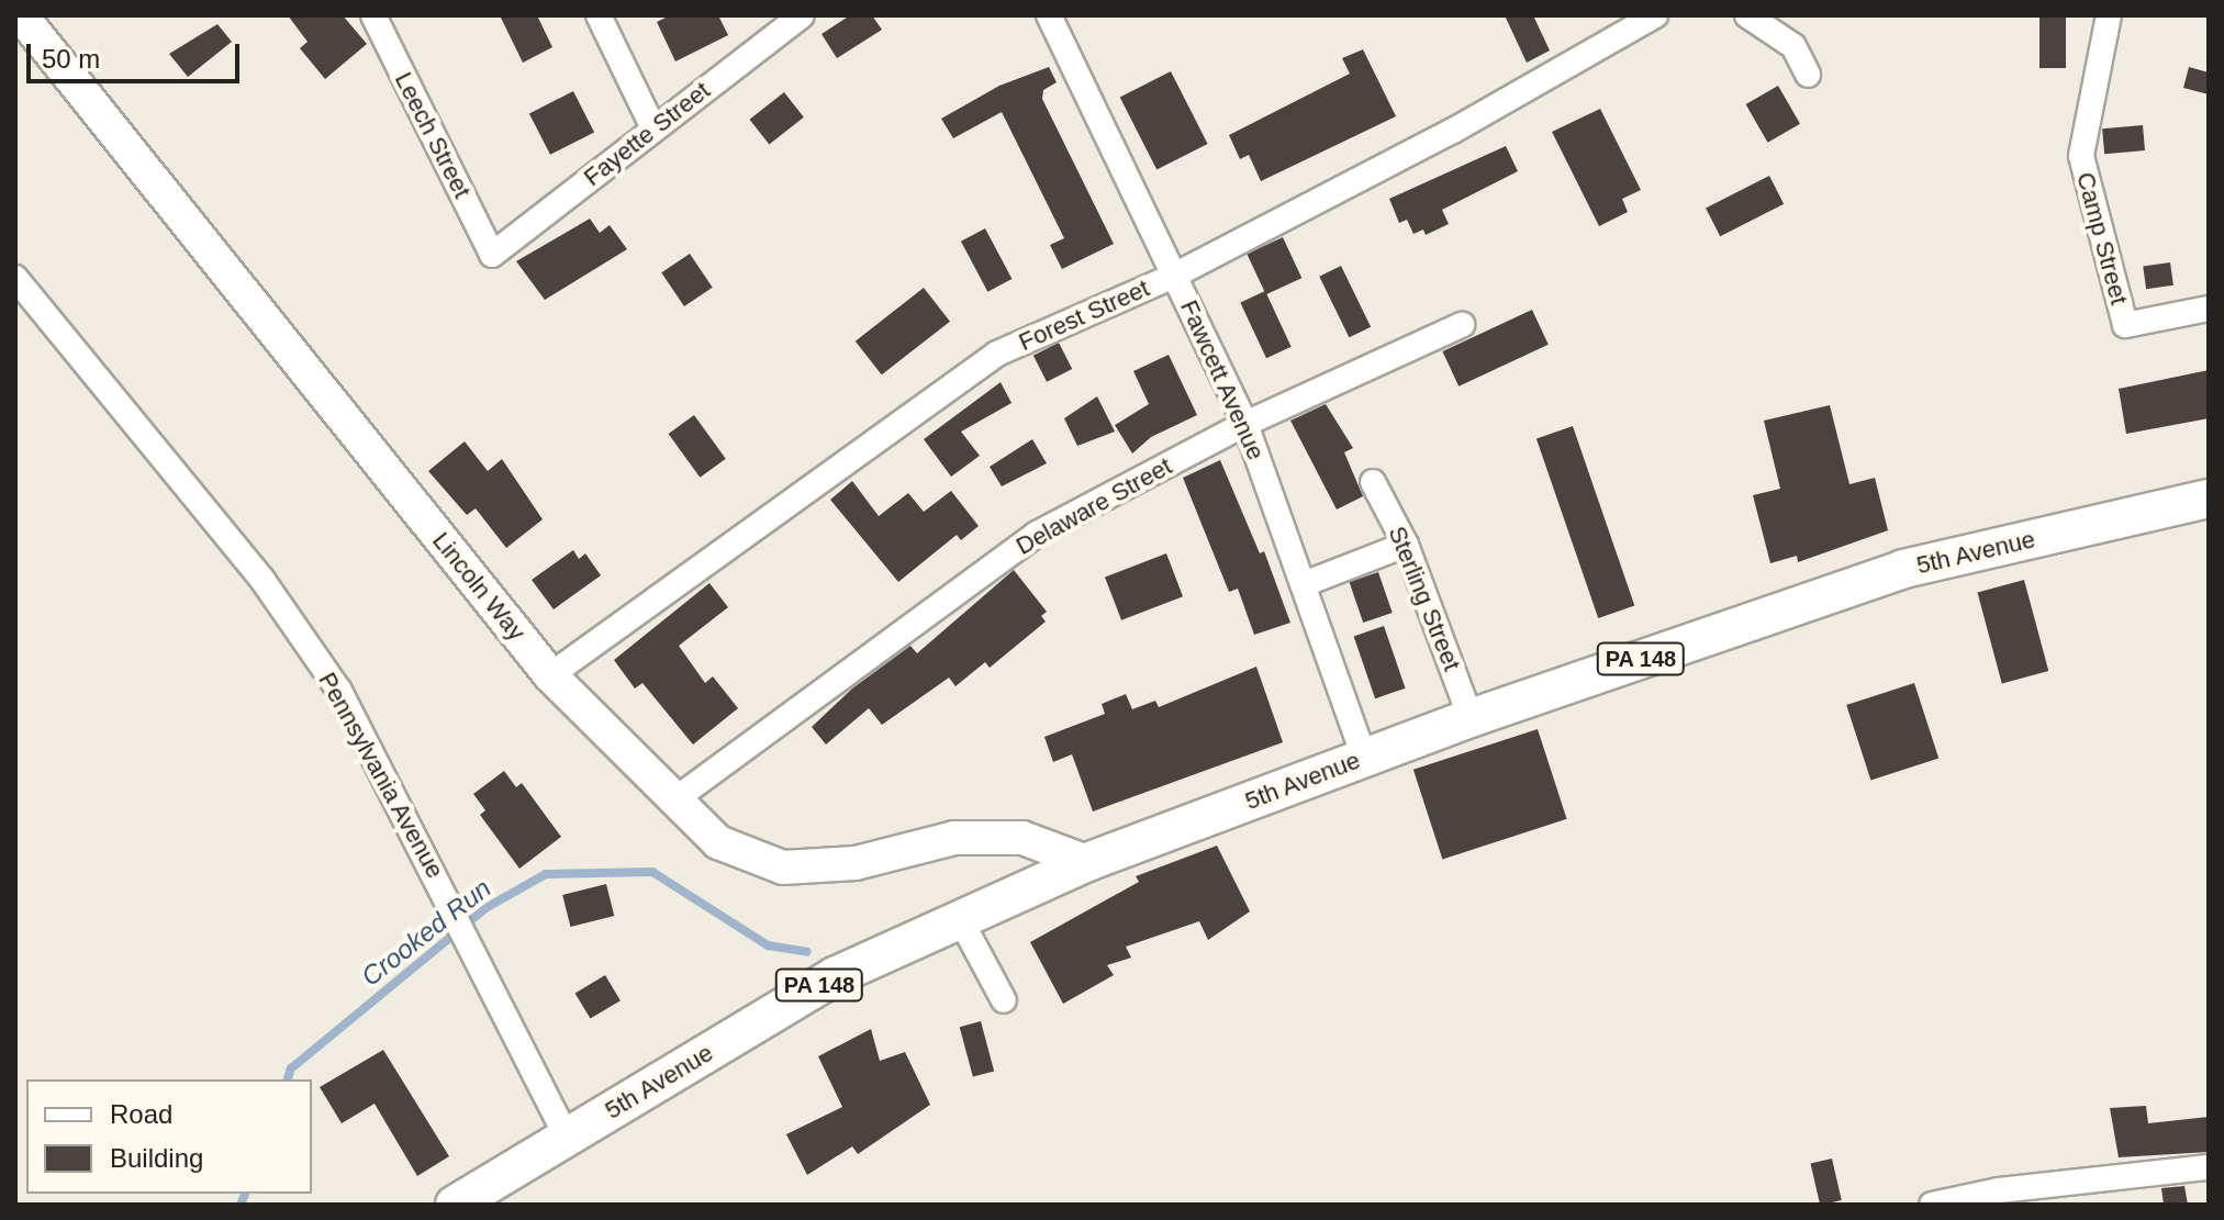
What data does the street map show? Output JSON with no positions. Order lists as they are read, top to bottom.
{
  "streets": {
    "main road": ["5th Avenue", "Lincoln Way", "PA 148"],
    "street": [
      "Fayette Street",
      "Leech Street",
      "Camp Street",
      "Forest Street",
      "Fawcett Avenue",
      "Delaware Street",
      "Sterling Street",
      "Pennsylvania Avenue"
    ]
  },
  "crossings": [
    ["Fayette Street", "Leech Street"],
    ["Forest Street", "Fawcett Avenue"],
    ["Forest Street", "Lincoln Way"],
    ["Fawcett Avenue", "Delaware Street"],
    ["Fawcett Avenue", "5th Avenue"],
    ["Delaware Street", "Lincoln Way"],
    ["5th Avenue", "Lincoln Way"],
    ["5th Avenue", "Sterling Street"],
    ["5th Avenue", "Pennsylvania Avenue"]
  ],
  "water": ["Crooked Run"],
  "legend": ["Road", "Building"],
  "scale_bar": "50 m"
}
